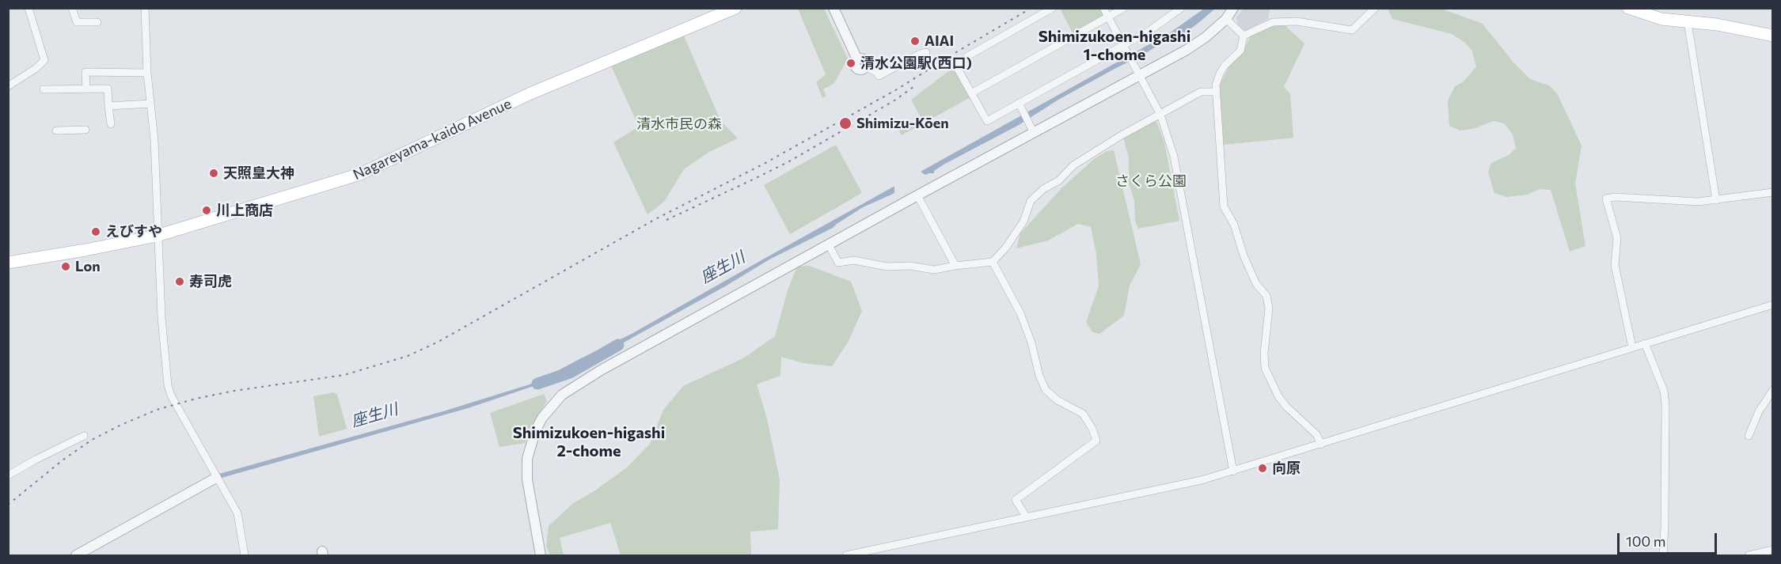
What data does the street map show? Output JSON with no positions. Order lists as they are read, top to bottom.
{
  "streets": {
    "main road": ["Nagareyama-kaido Avenue"]
  },
  "districts": ["Shimizukoen-higashi 1-chome", "Shimizukoen-higashi 2-chome"],
  "water": ["座生川"],
  "parks": ["清水市民の森", "さくら公園"],
  "places": [
    "AIAI",
    "清水公園駅(西口)",
    "Shimizu-Kōen",
    "天照皇大神",
    "川上商店",
    "えびすや",
    "Lon",
    "寿司虎",
    "向原"
  ],
  "scale_bar": "100 m"
}
